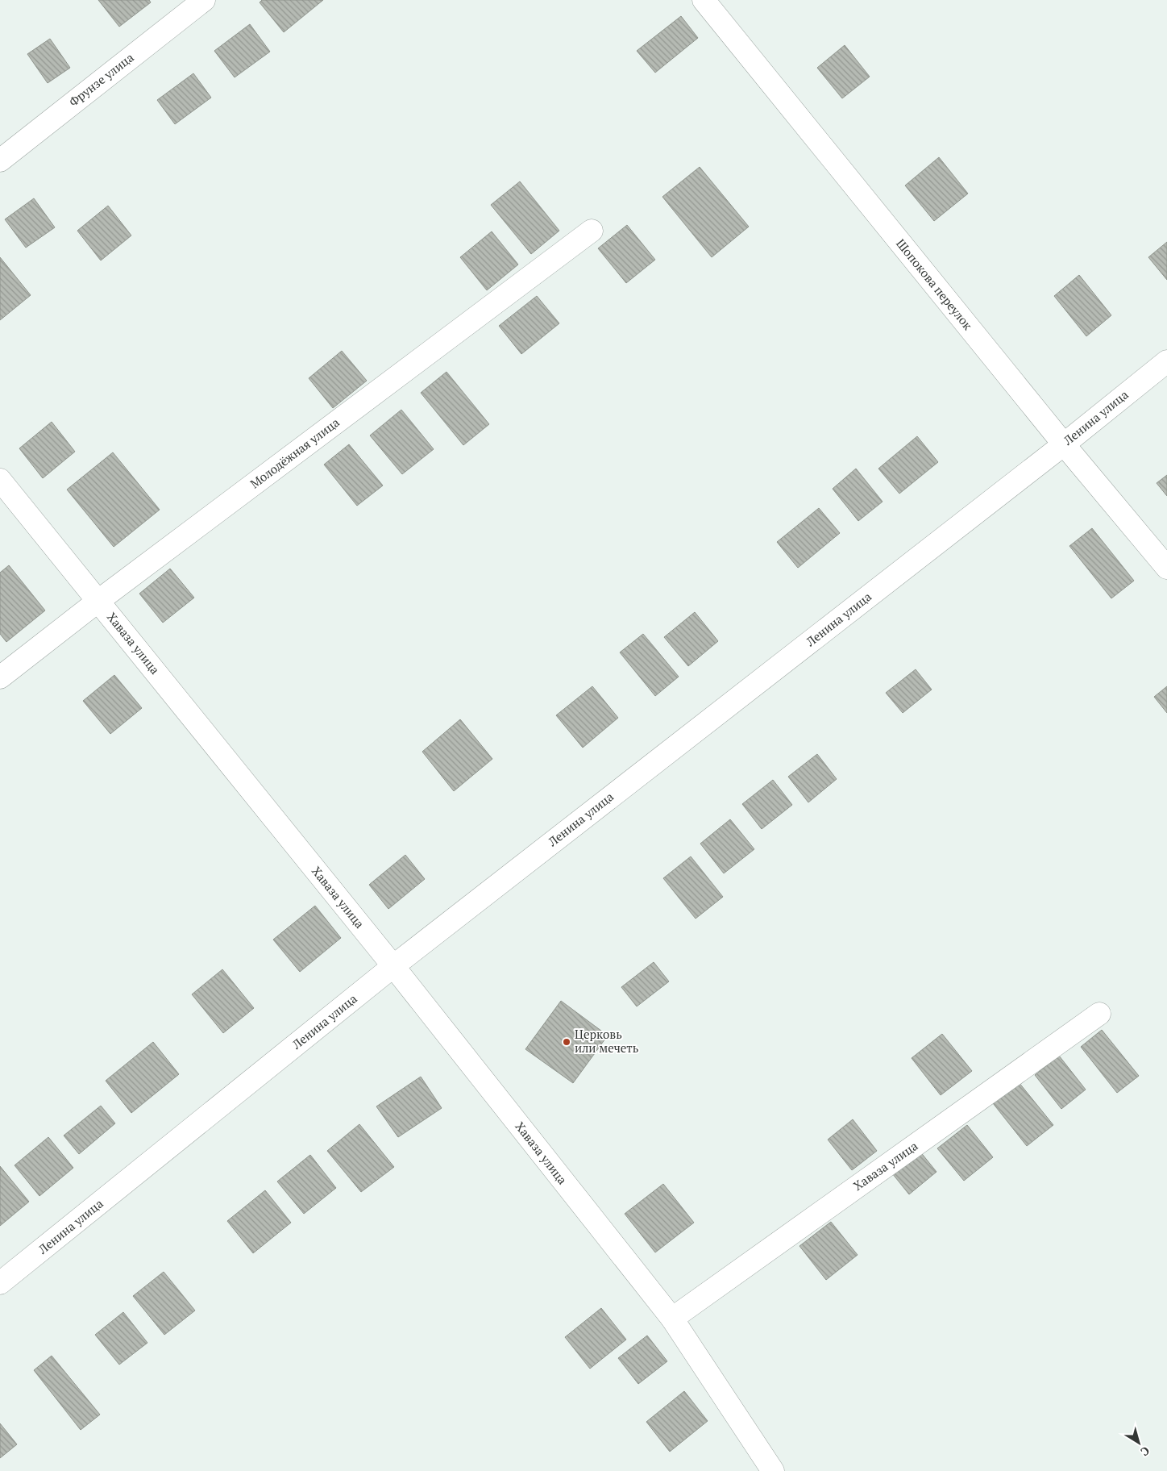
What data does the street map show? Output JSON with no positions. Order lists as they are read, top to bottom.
{
  "streets": {
    "street": [
      "Фрунзе улица",
      "Шопокова переулок",
      "Ленина улица",
      "Молодёжная улица",
      "Хаваза улица"
    ]
  },
  "crossings": [
    ["Шопокова переулок", "Ленина улица"],
    ["Ленина улица", "Хаваза улица"],
    ["Молодёжная улица", "Хаваза улица"]
  ],
  "places": ["Церковь или мечеть"],
  "north": "bottom right"
}
